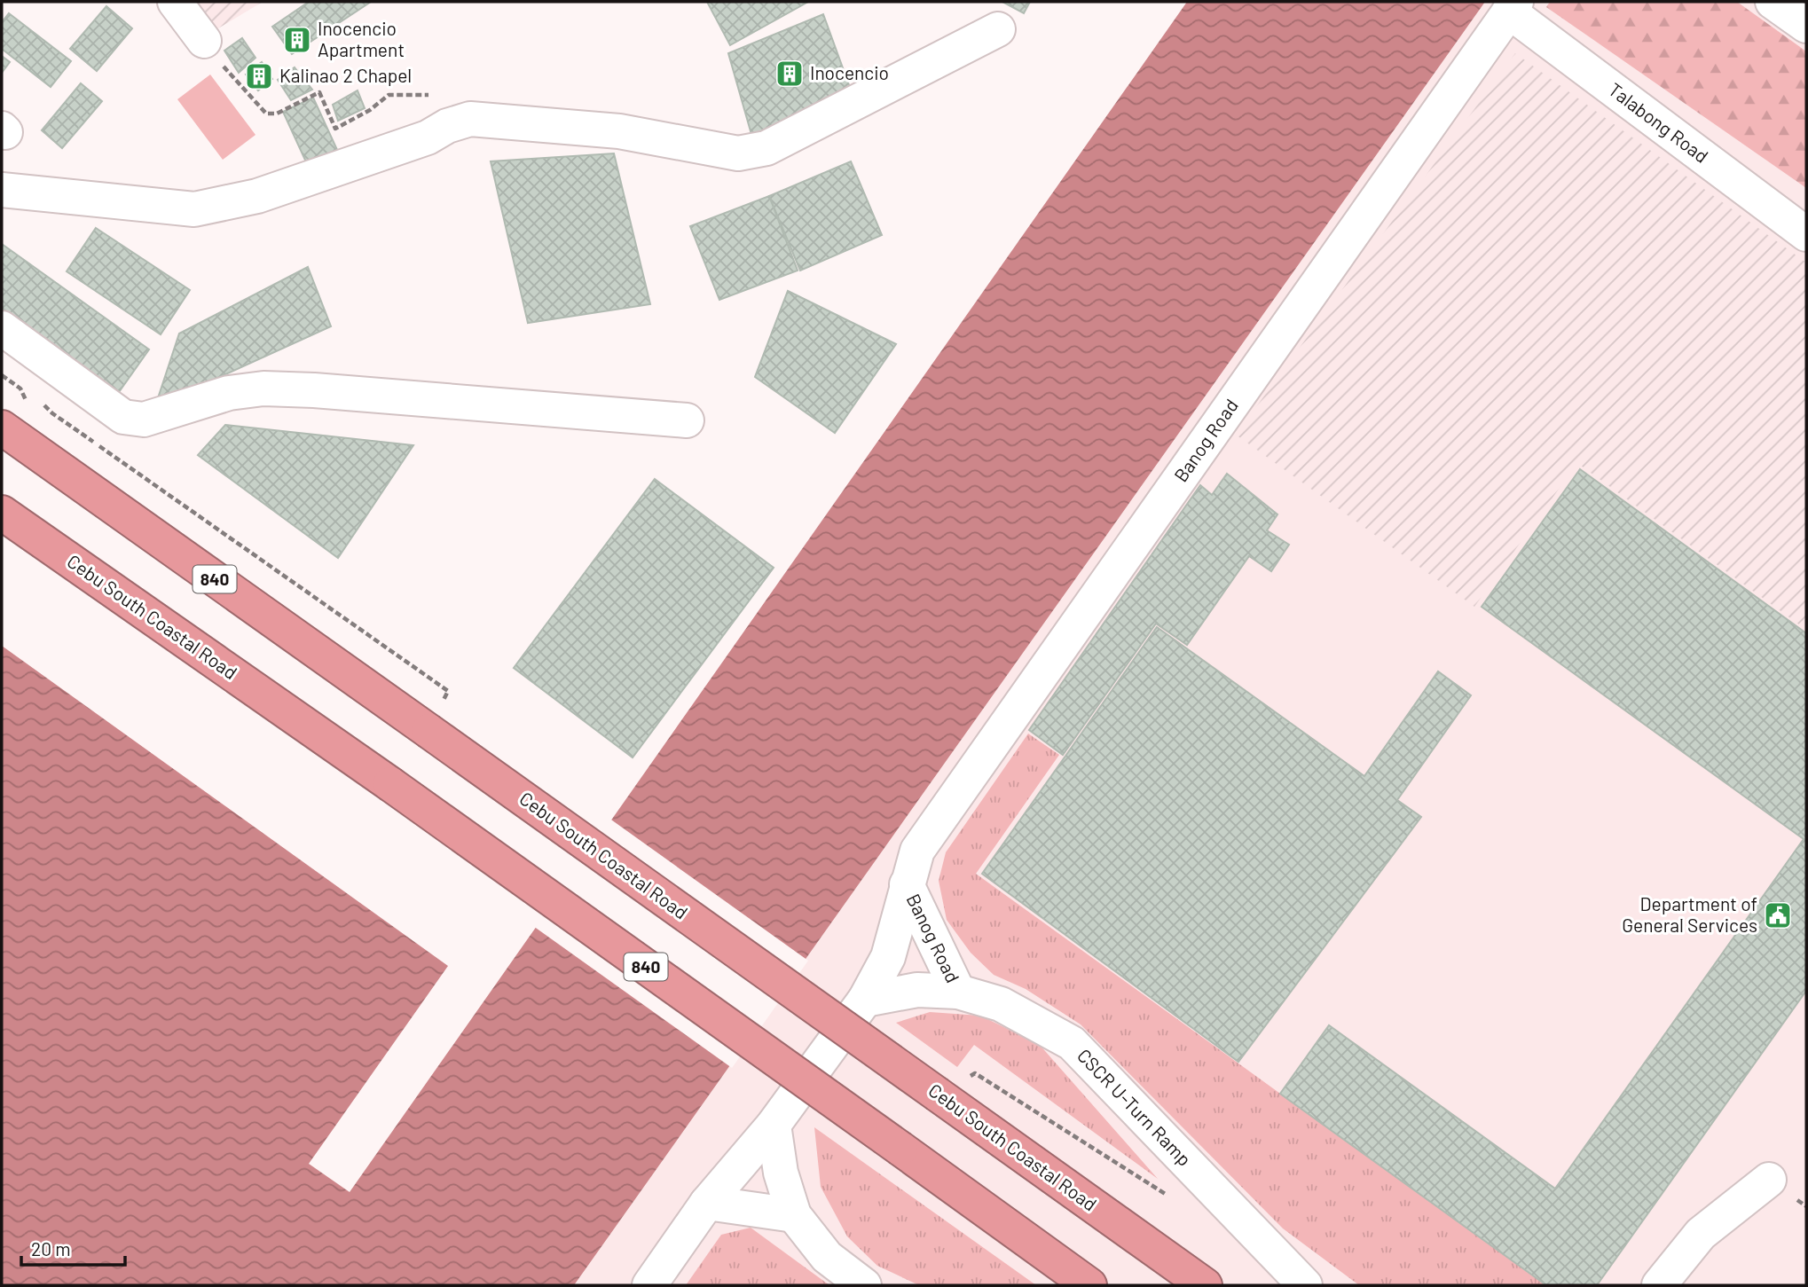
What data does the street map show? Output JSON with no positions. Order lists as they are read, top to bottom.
{
  "streets": {
    "highway": ["840", "Cebu South Coastal Road"],
    "street": ["Talabong Road", "Banog Road", "CSCR U-Turn Ramp"]
  },
  "crossings": [
    ["Talabong Road", "Banog Road"],
    ["Banog Road", "CSCR U-Turn Ramp"]
  ],
  "places": {
    "building": ["Inocencio Apartment", "Inocencio", "Kalinao 2 Chapel"],
    "public building": ["Department of General Services"]
  },
  "scale_bar": "20 m"
}
